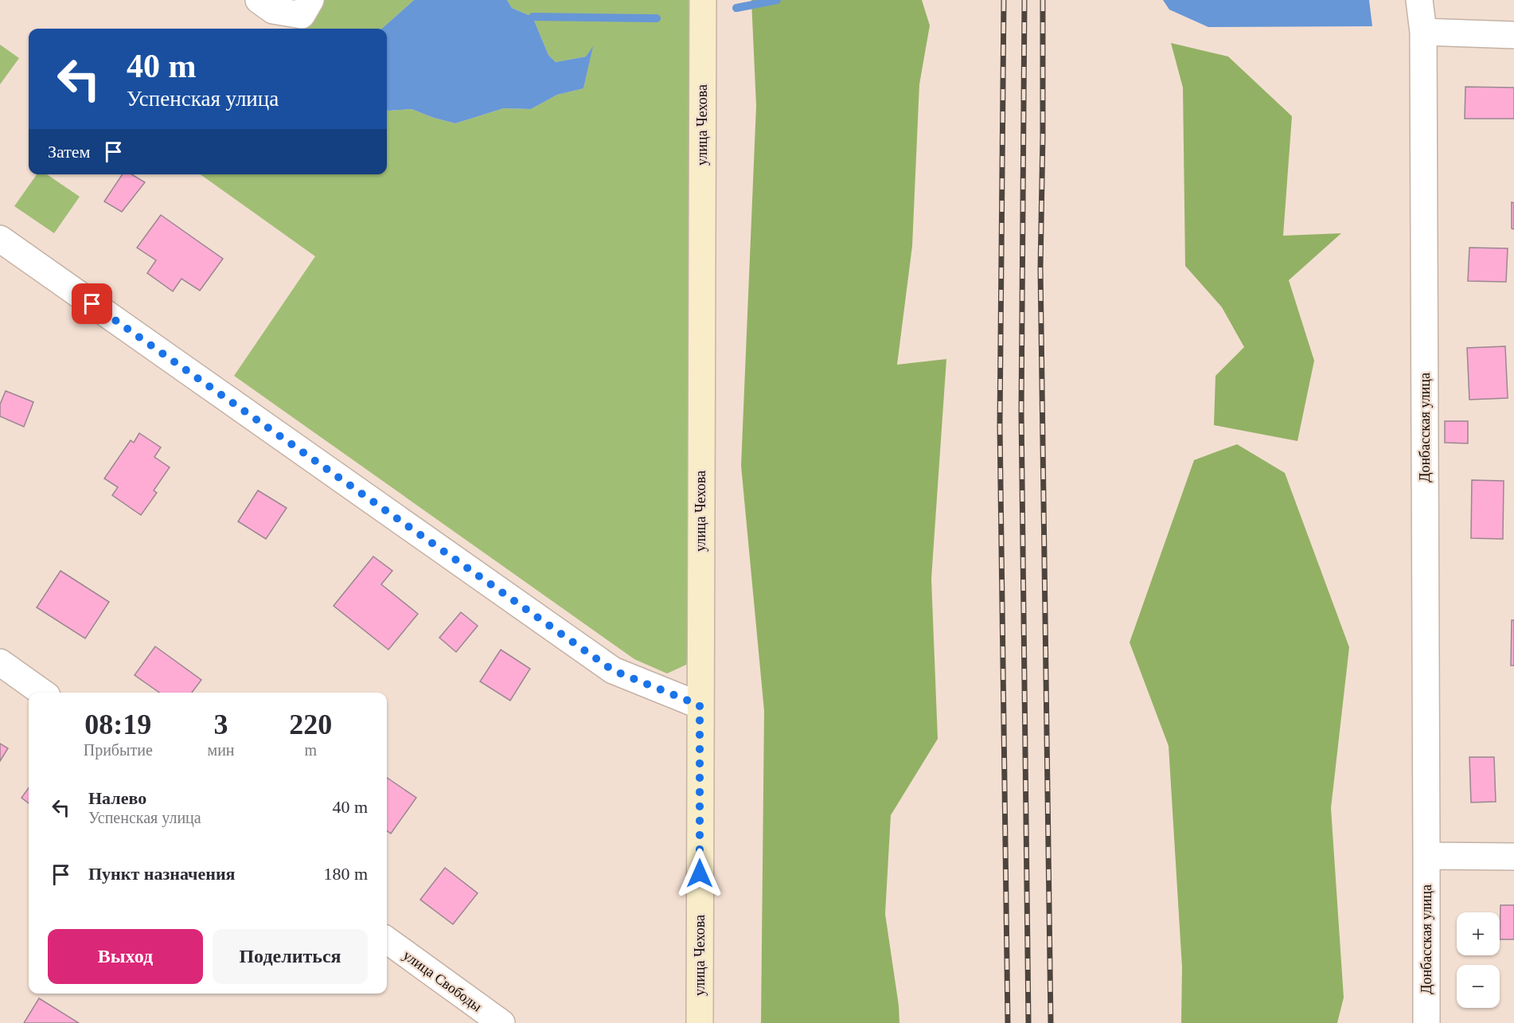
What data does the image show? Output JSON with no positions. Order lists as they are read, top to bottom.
{
  "streets": {
    "street": ["улица Чехова", "Донбасская улица", "улица Свободы"]
  },
  "page": {
    "turn": ["40 m", "Успенская улица"],
    "then": "Затем",
    "eta": [
      "08:19",
      "Прибытие",
      "3",
      "мин",
      "220",
      "m"
    ],
    "list": [
      {
        "name": "Налево",
        "note": "Успенская улица",
        "value": "40 m"
      },
      {
        "name": "Пункт назначения",
        "value": "180 m"
      }
    ],
    "map_buttons": ["+", "−"],
    "buttons": ["Выход", "Поделиться"]
  }
}
